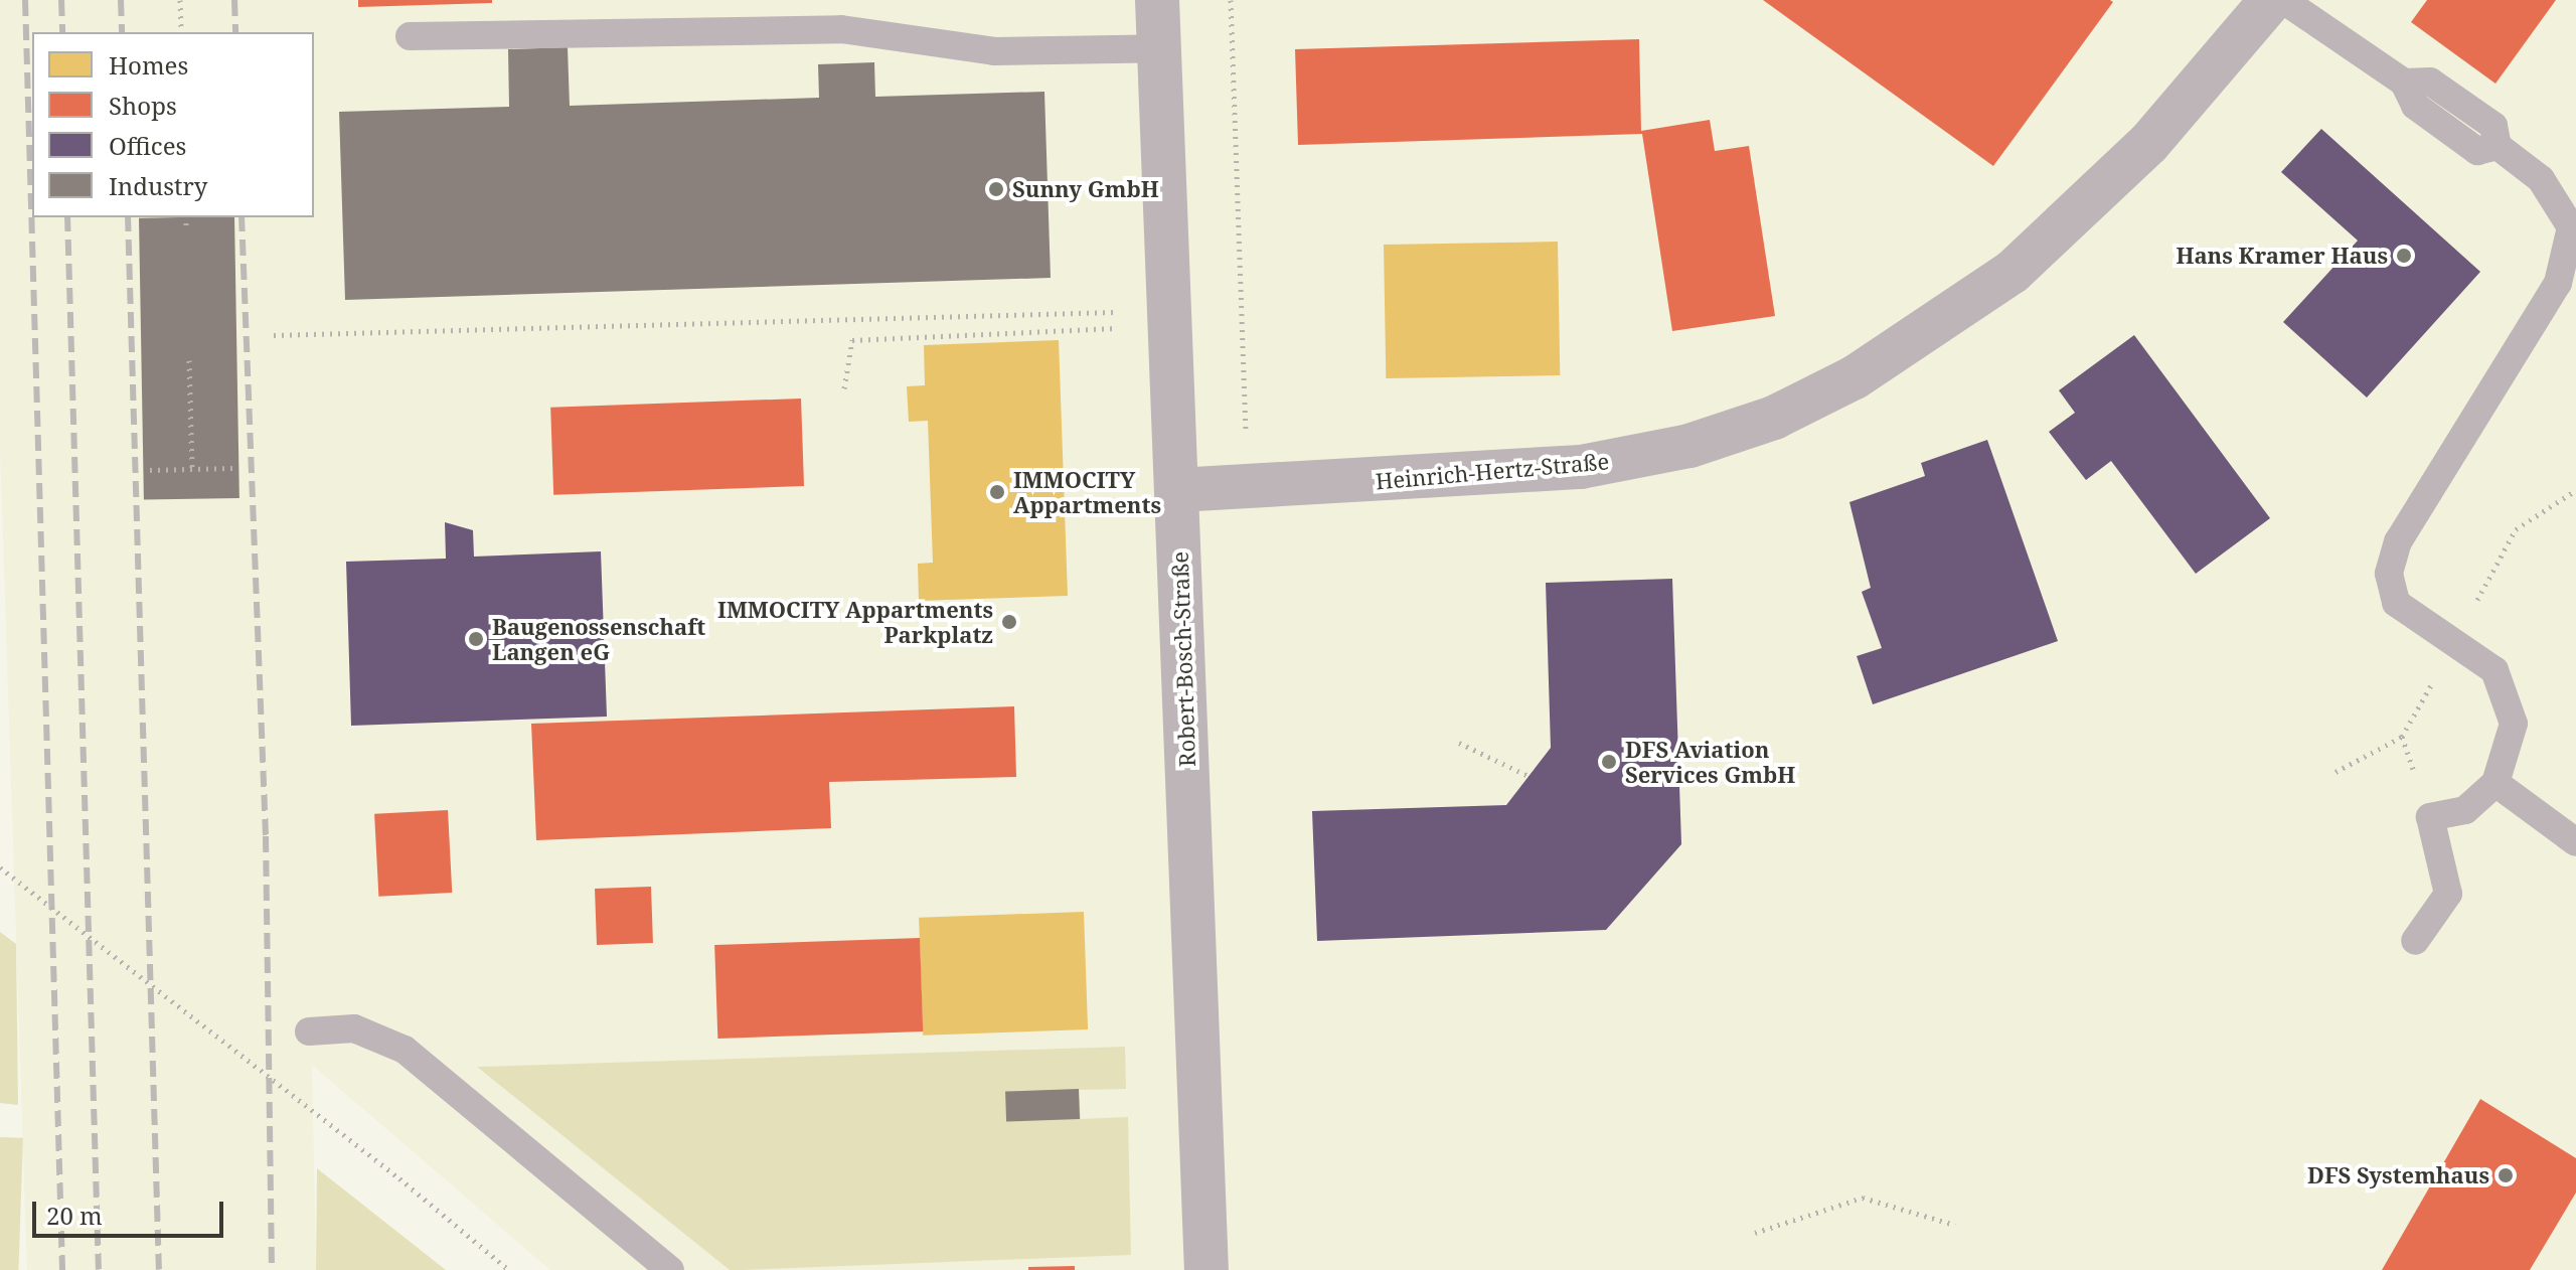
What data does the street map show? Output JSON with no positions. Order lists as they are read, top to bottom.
{
  "streets": {
    "street": ["Heinrich-Hertz-Straße", "Robert-Bosch-Straße"]
  },
  "crossings": [
    ["Heinrich-Hertz-Straße", "Robert-Bosch-Straße"]
  ],
  "places": [
    "Sunny GmbH",
    "Hans Kramer Haus",
    "IMMOCITY Appartments",
    "IMMOCITY Appartments Parkplatz",
    "Baugenossenschaft Langen eG",
    "DFS Aviation Services GmbH",
    "DFS Systemhaus"
  ],
  "legend": [
    "Homes",
    "Shops",
    "Offices",
    "Industry"
  ],
  "scale_bar": "20 m"
}
